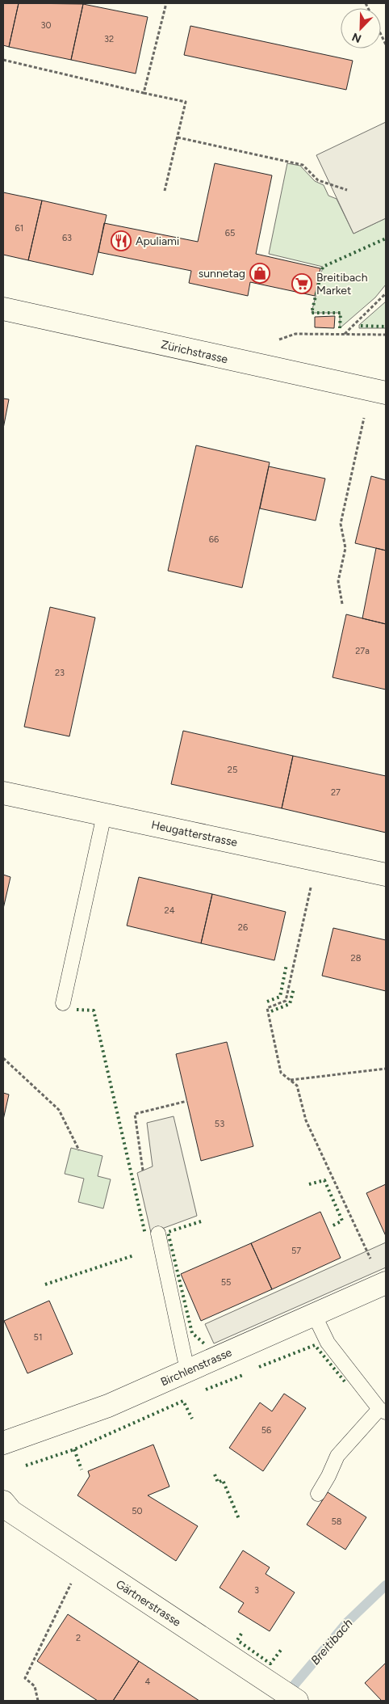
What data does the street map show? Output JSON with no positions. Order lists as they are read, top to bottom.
{
  "streets": {
    "street": [
      "Zürichstrasse",
      "Heugatterstrasse",
      "Birchlenstrasse",
      "Gärtnerstrasse"
    ]
  },
  "water": ["Breitibach"],
  "places": {
    "restaurant": ["Apuliami"],
    "shop": ["sunnetag"],
    "supermarket": ["Breitibach Market"]
  },
  "house_numbers": [
    "30",
    "32",
    "61",
    "65",
    "63",
    "66",
    "27a",
    "23",
    "25",
    "27",
    "24",
    "26",
    "28",
    "53",
    "57",
    "55",
    "51",
    "56",
    "50",
    "58",
    "3",
    "2",
    "4"
  ],
  "north": "bottom left"
}
